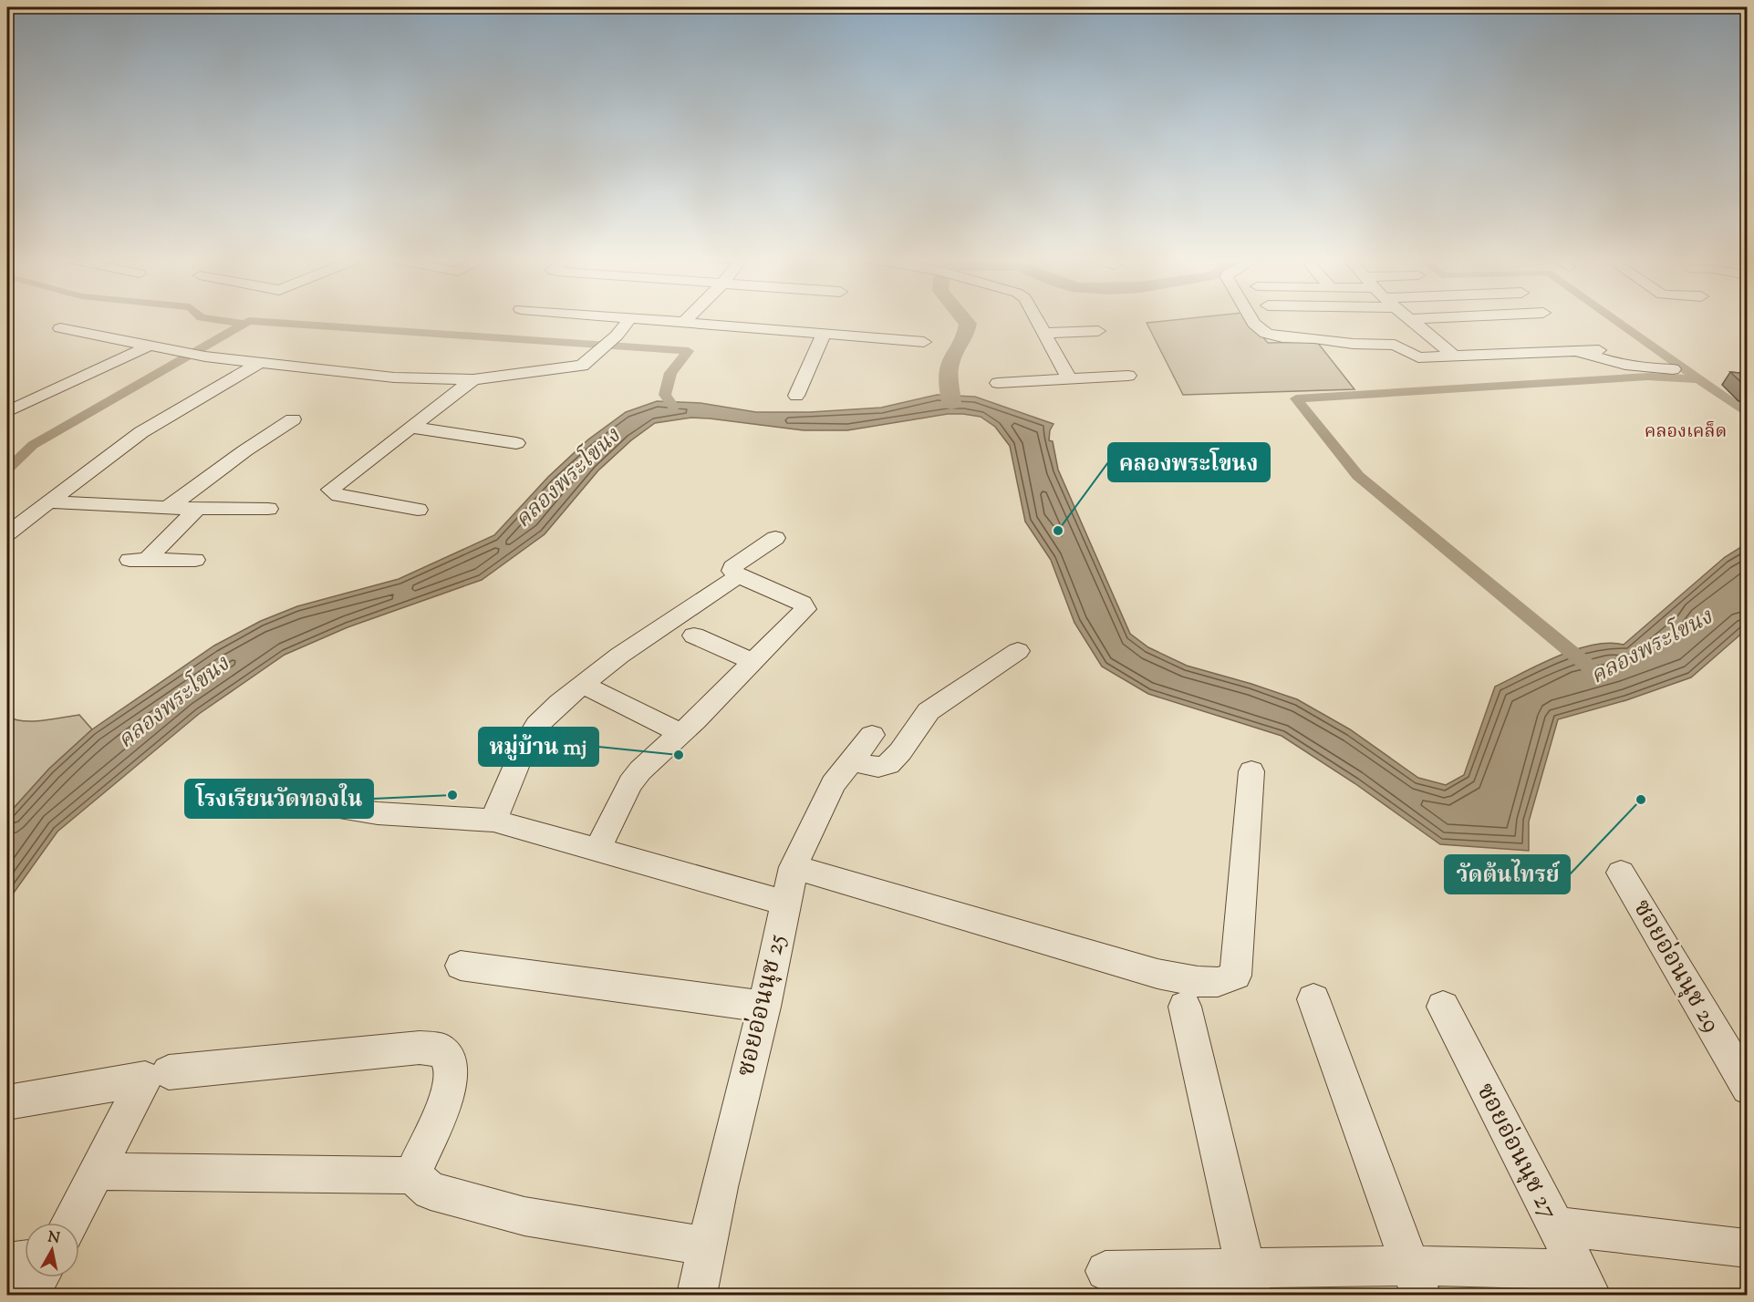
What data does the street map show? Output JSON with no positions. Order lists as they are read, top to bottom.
{
  "streets": {
    "street": ["ซอยอ่อนนุช 29", "ซอยอ่อนนุช 25", "ซอยอ่อนนุช 27"]
  },
  "districts": ["คลองเคล็ด"],
  "water": ["คลองพระโขนง"],
  "places": [
    "คลองพระโขนง",
    "หมู่บ้าน mj",
    "โรงเรียนวัดทองใน",
    "วัดต้นไทรย์"
  ],
  "north": "top"
}
